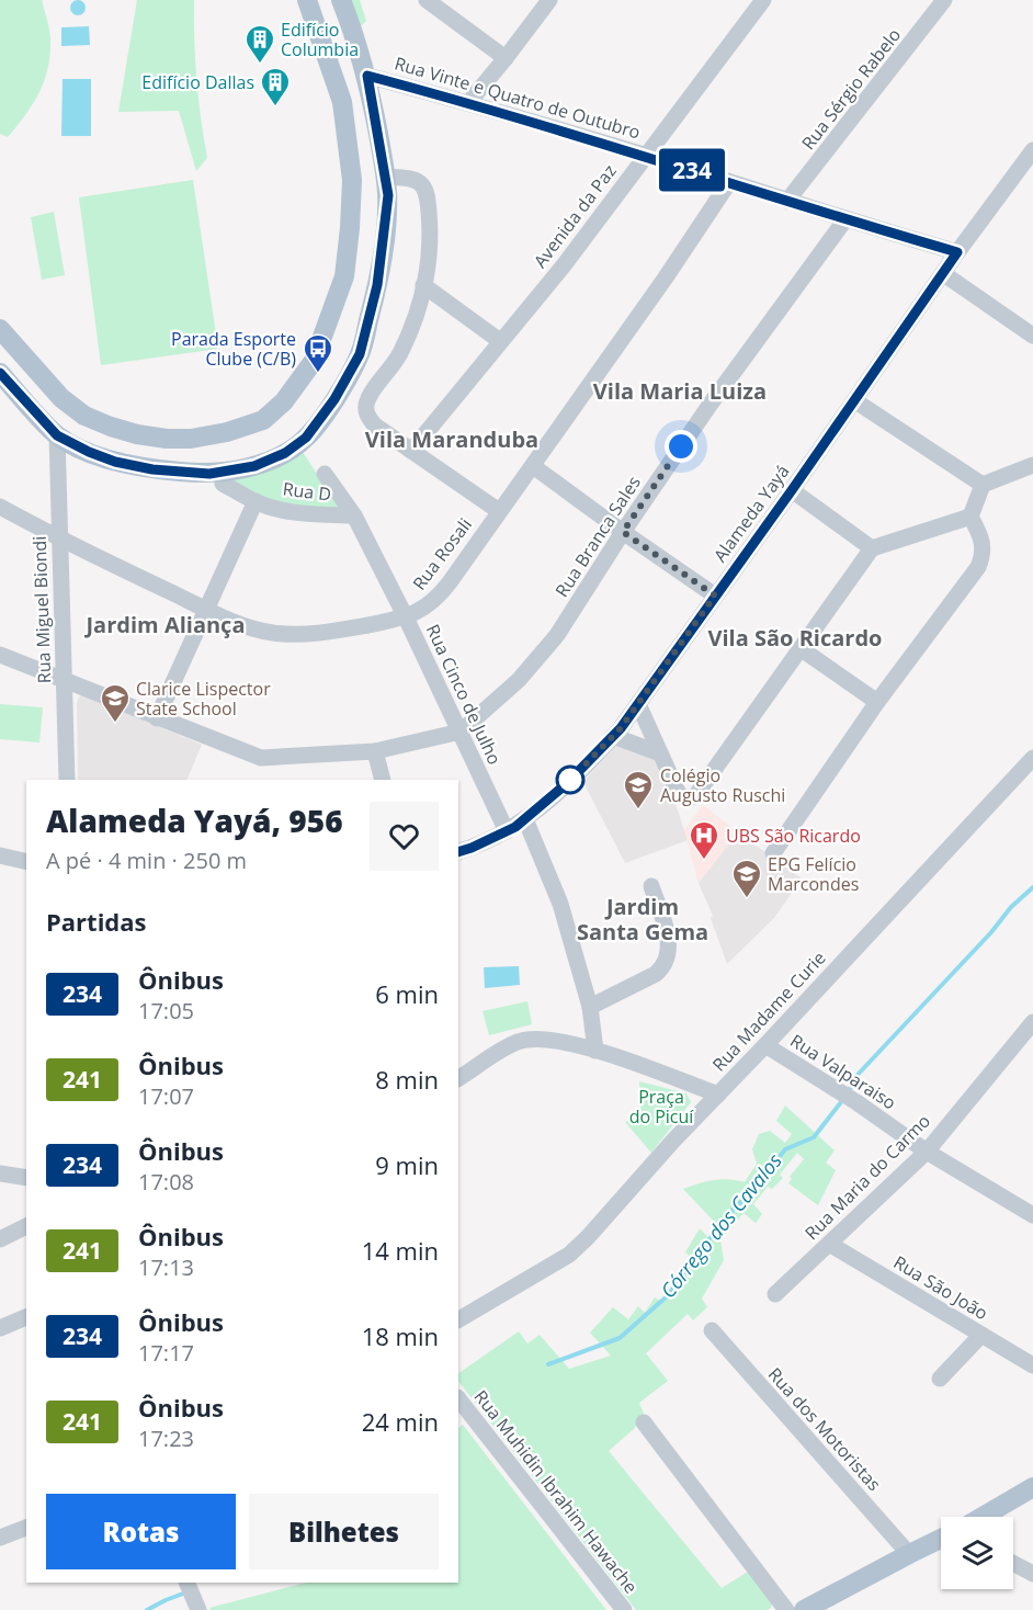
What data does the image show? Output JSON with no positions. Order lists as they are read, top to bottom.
{
  "streets": {
    "street": [
      "Rua Sérgio Rabelo",
      "Rua Vinte e Quatro de Outubro",
      "Avenida da Paz",
      "Rua D",
      "Alameda Yayá",
      "Rua Branca Sales",
      "Rua Rosali",
      "Rua Miguel Biondi",
      "Rua Cinco de Julho",
      "Rua Madame Curie",
      "Rua Valparaiso",
      "Rua Maria do Carmo",
      "Rua São João",
      "Rua dos Motoristas",
      "Rua Muhidin Ibrahim Hawache"
    ]
  },
  "crossings": [
    ["Rua Sérgio Rabelo", "Rua Vinte e Quatro de Outubro"],
    ["Rua Vinte e Quatro de Outubro", "Avenida da Paz"],
    ["Rua Vinte e Quatro de Outubro", "Alameda Yayá"],
    ["Rua Vinte e Quatro de Outubro", "Rua Branca Sales"],
    ["Rua Vinte e Quatro de Outubro", "Rua Rosali"],
    ["Rua D", "Rua Cinco de Julho"],
    ["Alameda Yayá", "Rua Cinco de Julho"],
    ["Rua Branca Sales", "Rua Cinco de Julho"],
    ["Rua Rosali", "Rua Miguel Biondi"],
    ["Rua Rosali", "Rua Cinco de Julho"],
    ["Rua Madame Curie", "Rua Valparaiso"],
    ["Rua Valparaiso", "Rua Maria do Carmo"],
    ["Rua Maria do Carmo", "Rua São João"]
  ],
  "districts": [
    "Vila Maria Luiza",
    "Vila Maranduba",
    "Jardim Aliança",
    "Vila São Ricardo",
    "Jardim Santa Gema"
  ],
  "water": ["Córrego dos Cavalos"],
  "parks": ["Praça do Picuí"],
  "places": {
    "building": ["Edifício Columbia", "Edifício Dallas"],
    "bus stop": ["Parada Esporte Clube (C/B)"],
    "school or university": ["Clarice Lispector State School", "Colégio Augusto Ruschi", "EPG Felício Marcondes"],
    "hospital": ["UBS São Ricardo"]
  },
  "lines": ["bus line 234"],
  "page": {
    "on_map": "234",
    "heading": [
      ["Alameda Yayá, 956", "A pé · 4 min · 250 m"],
      "Partidas"
    ],
    "list": [
      {
        "mark": "234",
        "name": "Ônibus",
        "note": "17:05",
        "value": "6 min"
      },
      {
        "mark": "241",
        "name": "Ônibus",
        "note": "17:07",
        "value": "8 min"
      },
      {
        "mark": "234",
        "name": "Ônibus",
        "note": "17:08",
        "value": "9 min"
      },
      {
        "mark": "241",
        "name": "Ônibus",
        "note": "17:13",
        "value": "14 min"
      },
      {
        "mark": "234",
        "name": "Ônibus",
        "note": "17:17",
        "value": "18 min"
      },
      {
        "mark": "241",
        "name": "Ônibus",
        "note": "17:23",
        "value": "24 min"
      }
    ],
    "buttons": ["Rotas", "Bilhetes"]
  }
}
